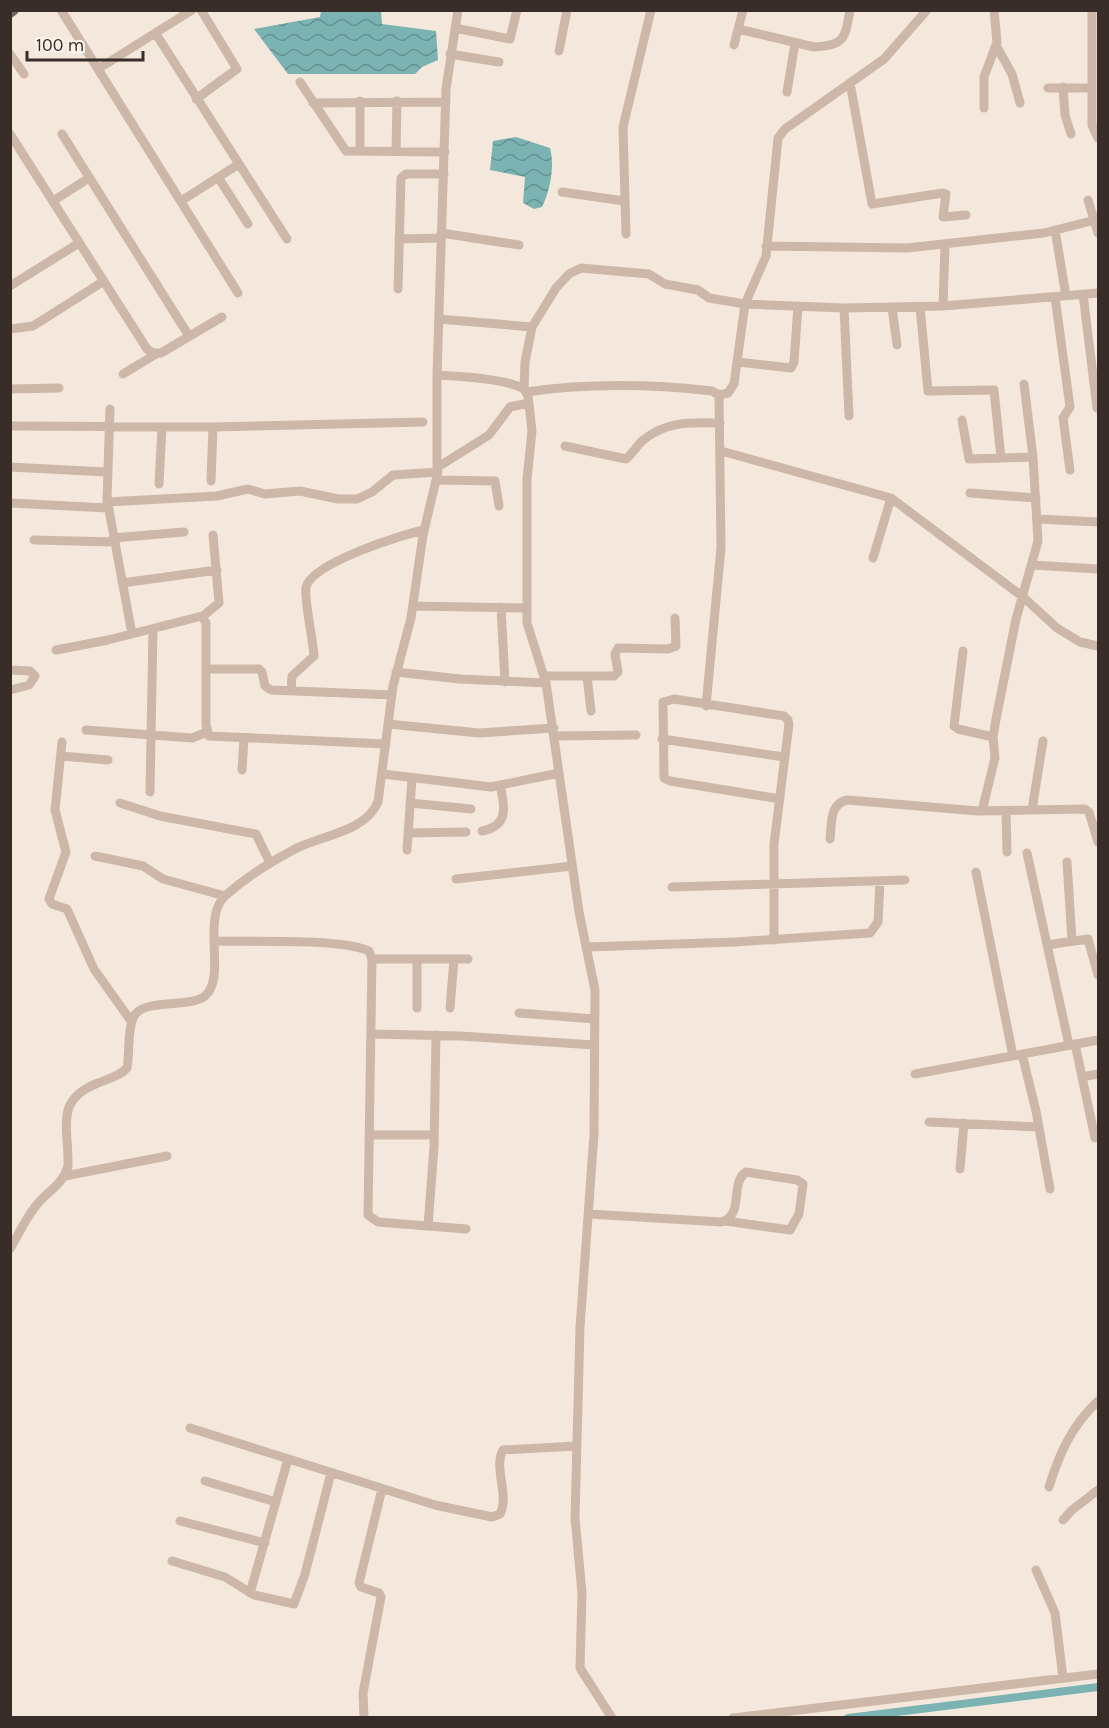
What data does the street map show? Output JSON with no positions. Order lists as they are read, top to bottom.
{
  "scale_bar": "100 m"
}
